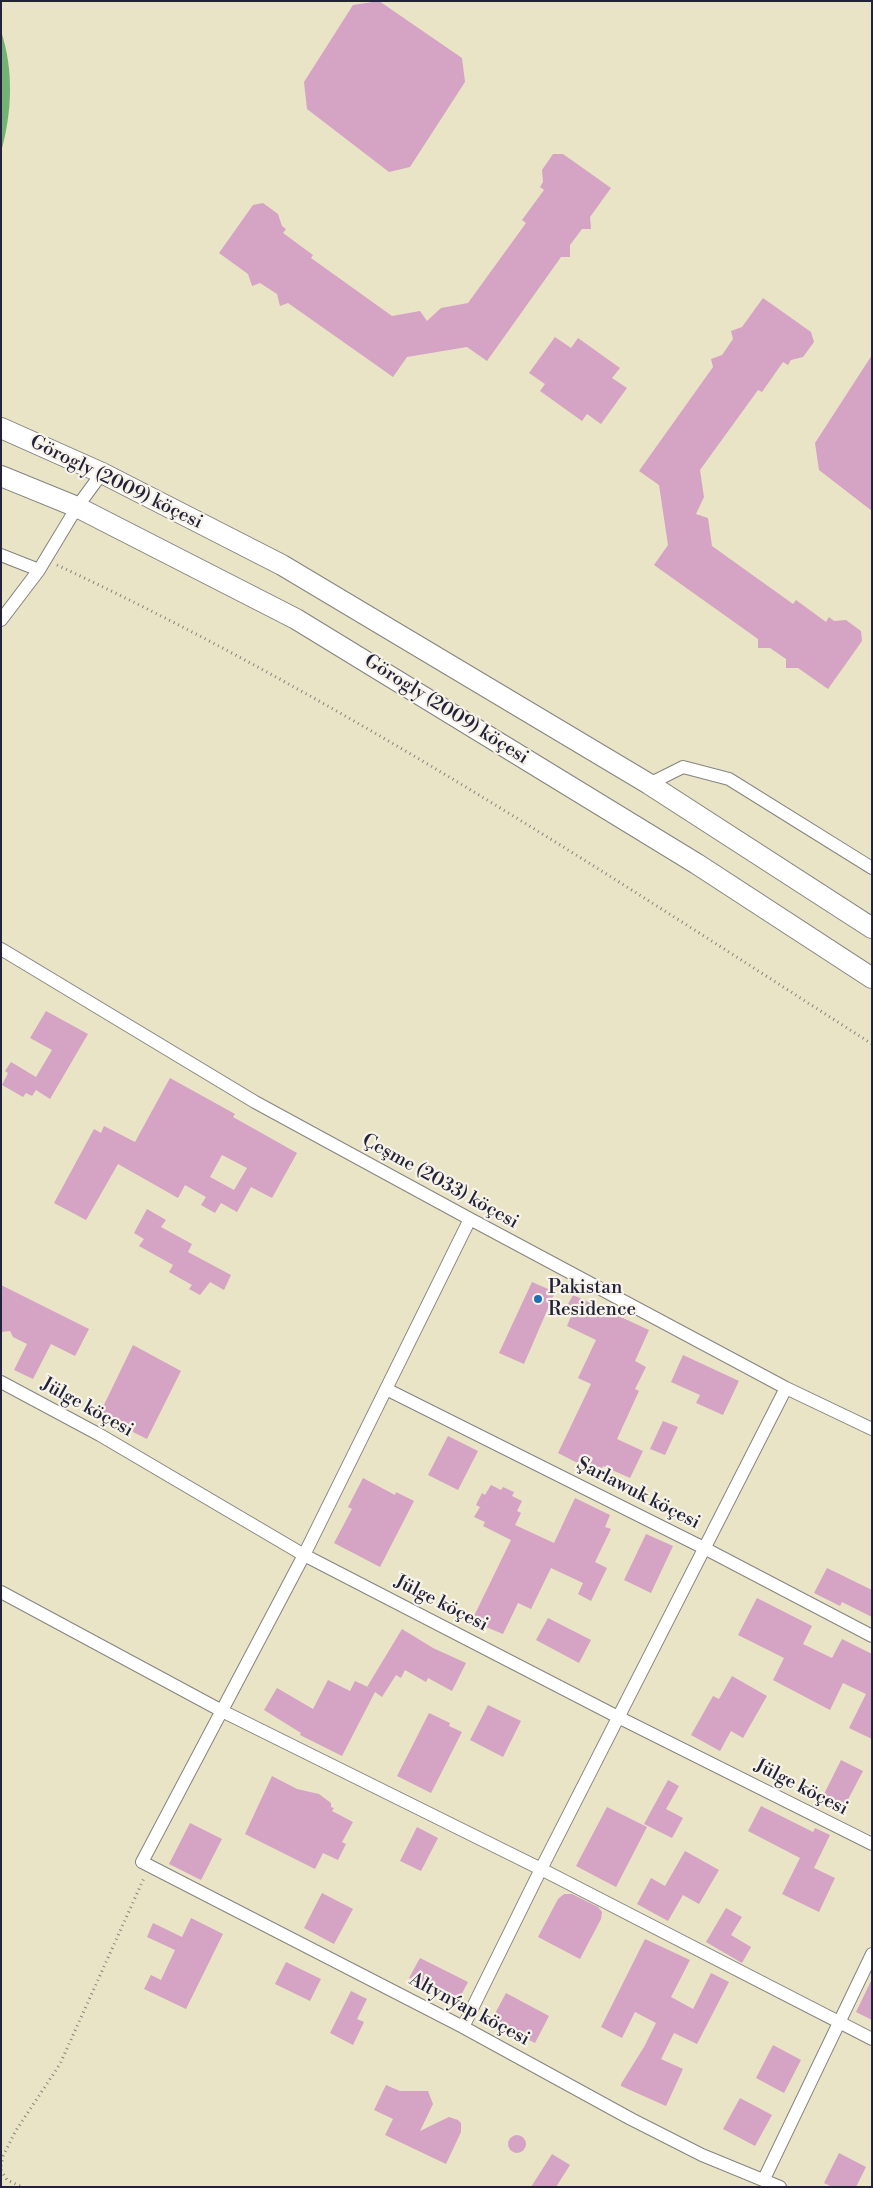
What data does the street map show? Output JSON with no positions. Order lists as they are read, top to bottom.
{
  "streets": {
    "main road": ["Görogly (2009) köçesi"],
    "street": [
      "Çeşme (2033) köçesi",
      "Jülge köçesi",
      "Şarlawuk köçesi",
      "Altynýap köçesi"
    ]
  },
  "places": ["Pakistan Residence"]
}
